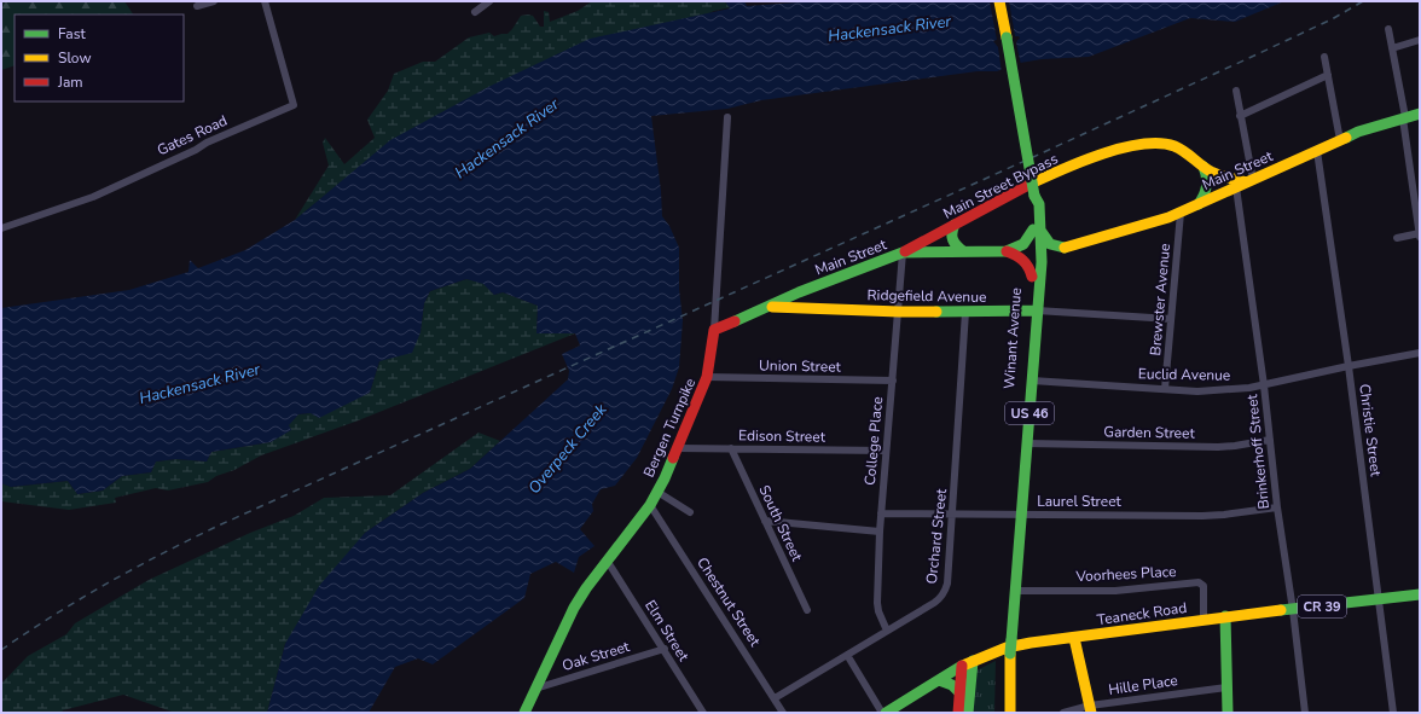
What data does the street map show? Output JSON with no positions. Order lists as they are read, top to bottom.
{
  "streets": {
    "main road": [
      "Main Street",
      "Main Street Bypass",
      "Ridgefield Avenue",
      "Winant Avenue",
      "US 46",
      "Bergen Turnpike",
      "CR 39",
      "Teaneck Road"
    ],
    "street": [
      "Gates Road",
      "Brewster Avenue",
      "Union Street",
      "Euclid Avenue",
      "Christie Street",
      "Garden Street",
      "Edison Street",
      "College Place",
      "Brinkerhoff Street",
      "Laurel Street",
      "South Street",
      "Orchard Street",
      "Voorhees Place",
      "Chestnut Street",
      "Elm Street",
      "Oak Street",
      "Hille Place"
    ]
  },
  "crossings": [
    ["Main Street", "Main Street Bypass"],
    ["Main Street", "Ridgefield Avenue"],
    ["Main Street", "Brewster Avenue"],
    ["Main Street", "Bergen Turnpike"],
    ["Main Street", "Christie Street"],
    ["Main Street", "College Place"],
    ["Main Street", "Brinkerhoff Street"],
    ["Main Street Bypass", "College Place"],
    ["Main Street Bypass", "Brinkerhoff Street"],
    ["Ridgefield Avenue", "Brewster Avenue"],
    ["Ridgefield Avenue", "Winant Avenue"],
    ["Ridgefield Avenue", "College Place"],
    ["Ridgefield Avenue", "Orchard Street"],
    ["Brewster Avenue", "Euclid Avenue"],
    ["Winant Avenue", "Euclid Avenue"],
    ["Winant Avenue", "US 46"],
    ["Winant Avenue", "Garden Street"],
    ["Winant Avenue", "Laurel Street"],
    ["Winant Avenue", "Voorhees Place"],
    ["Union Street", "Bergen Turnpike"],
    ["Union Street", "College Place"],
    ["Euclid Avenue", "Christie Street"],
    ["Euclid Avenue", "Brinkerhoff Street"],
    ["US 46", "Voorhees Place"],
    ["Bergen Turnpike", "Edison Street"],
    ["Bergen Turnpike", "Chestnut Street"],
    ["Bergen Turnpike", "Elm Street"],
    ["Bergen Turnpike", "Oak Street"],
    ["Christie Street", "Teaneck Road"],
    ["Garden Street", "Brinkerhoff Street"],
    ["Edison Street", "College Place"],
    ["Edison Street", "South Street"],
    ["College Place", "Laurel Street"],
    ["College Place", "Orchard Street"],
    ["Brinkerhoff Street", "Laurel Street"],
    ["Brinkerhoff Street", "Teaneck Road"],
    ["Laurel Street", "Orchard Street"],
    ["Orchard Street", "Chestnut Street"],
    ["Voorhees Place", "Teaneck Road"],
    ["Elm Street", "Oak Street"]
  ],
  "water": ["Hackensack River", "Overpeck Creek"],
  "legend": ["Fast", "Slow", "Jam"]
}
